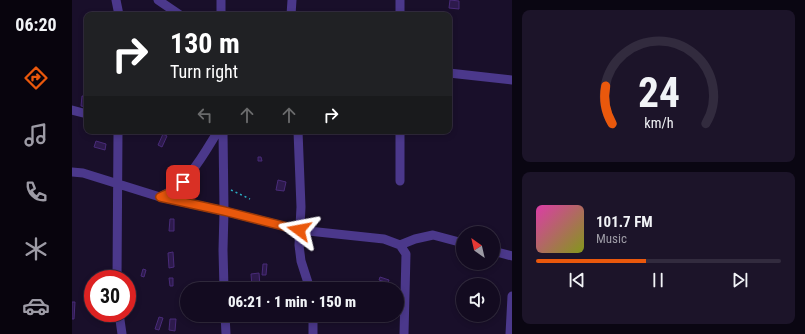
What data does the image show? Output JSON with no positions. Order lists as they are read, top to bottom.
{
  "north": "top left",
  "page": {
    "tabs": "06:20",
    "turn": ["130 m", "Turn right"],
    "song": ["101.7 FM", "Music"],
    "limit": "30",
    "trip": "06:21 · 1 min · 150 m",
    "gauge": ["24", "km/h"]
  }
}
